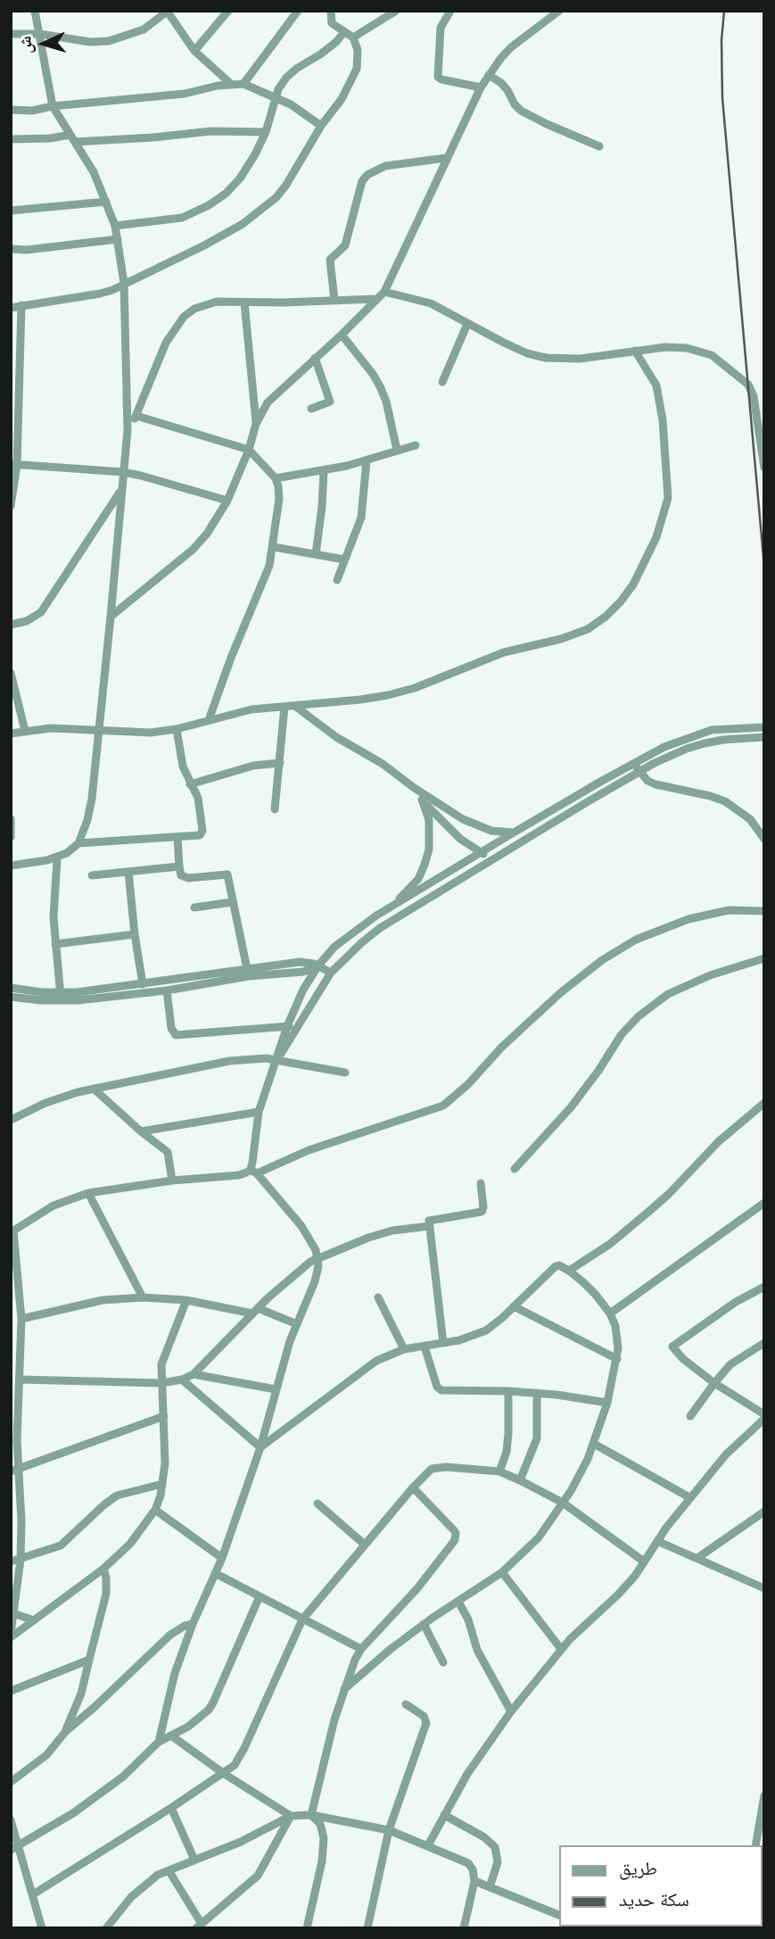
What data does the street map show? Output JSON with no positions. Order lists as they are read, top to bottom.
{
  "legend": ["طريق", "سكة حديد"],
  "north": "left"
}
